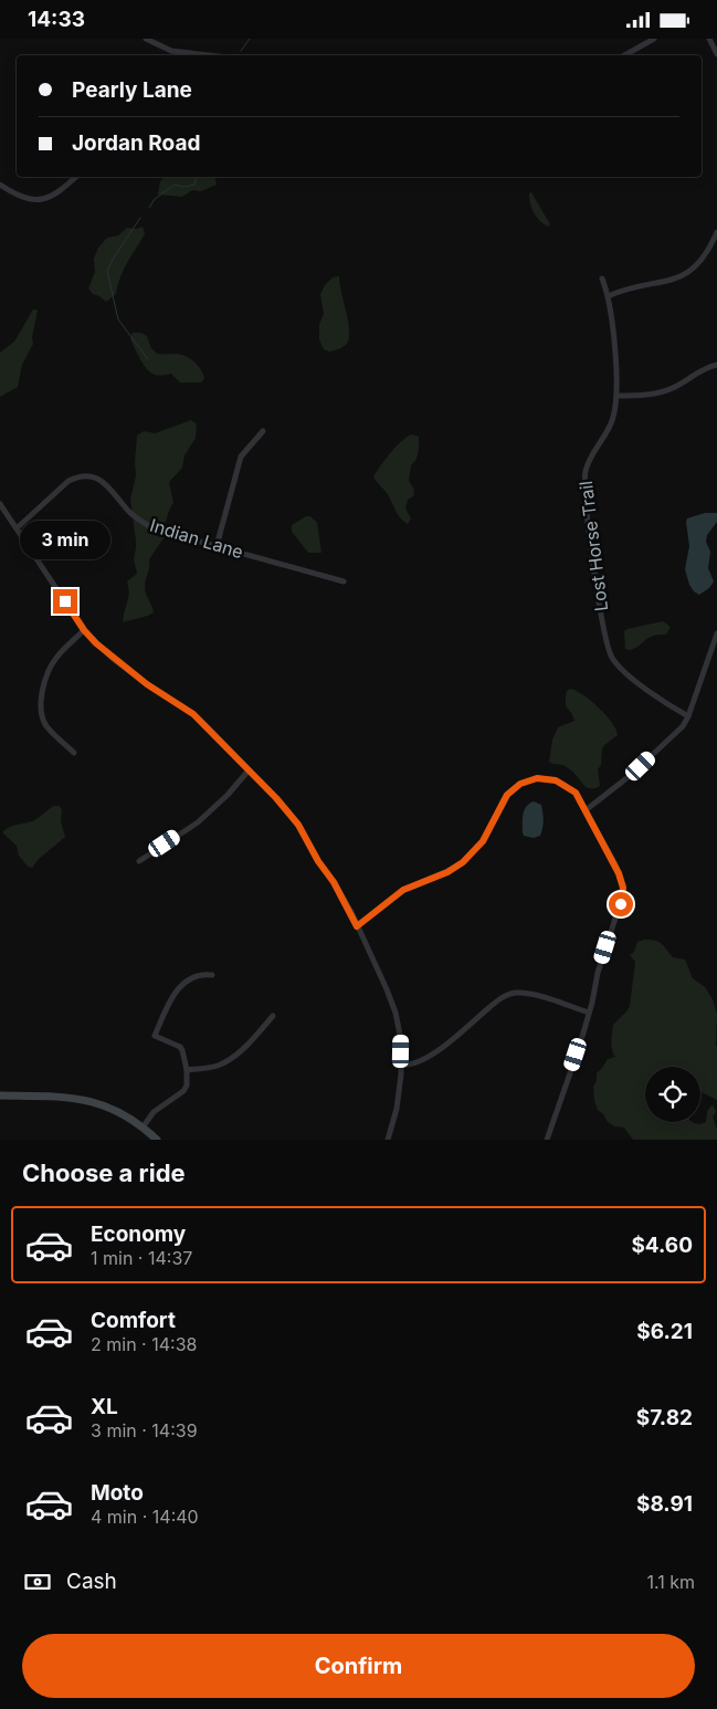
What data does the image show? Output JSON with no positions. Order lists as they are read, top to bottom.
{
  "streets": {
    "street": ["Indian Lane", "Lost Horse Trail"]
  },
  "page": {
    "status": "14:33",
    "banner": ["Pearly Lane", "Jordan Road"],
    "bubble": "3 min",
    "heading": "Choose a ride",
    "list": [
      {
        "name": "Economy",
        "note": "1 min · 14:37",
        "value": "$4.60"
      },
      {
        "name": "Comfort",
        "note": "2 min · 14:38",
        "value": "$6.21"
      },
      {
        "name": "XL",
        "note": "3 min · 14:39",
        "value": "$7.82"
      },
      {
        "name": "Moto",
        "note": "4 min · 14:40",
        "value": "$8.91"
      }
    ],
    "pay": ["Cash", "1.1 km"],
    "buttons": "Confirm"
  }
}
